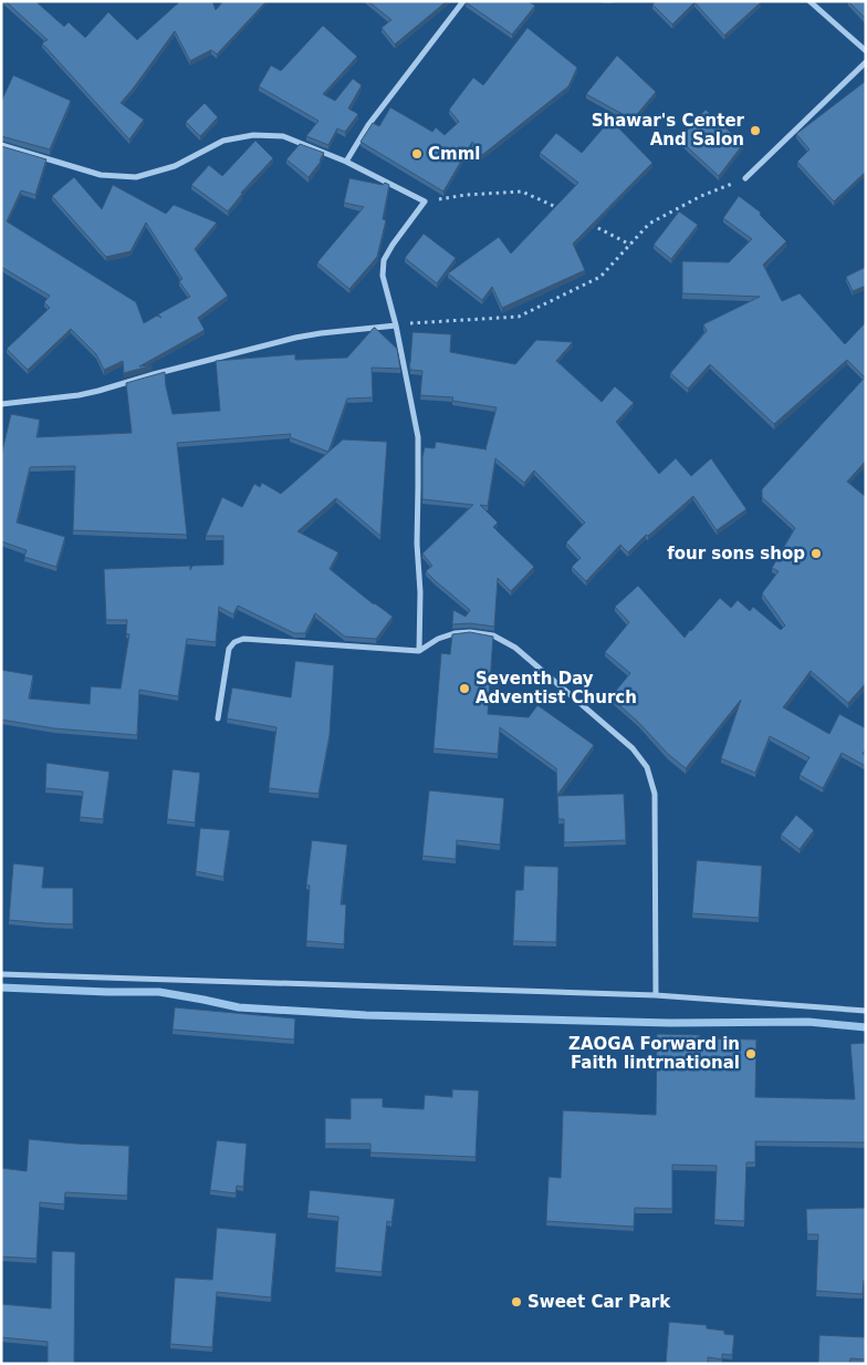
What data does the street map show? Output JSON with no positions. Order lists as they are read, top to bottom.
{
  "places": [
    "Shawar's Center And Salon",
    "Cmml",
    "four sons shop",
    "Seventh Day Adventist Church",
    "ZAOGA Forward in Faith Iintrnational",
    "Sweet Car Park"
  ]
}
